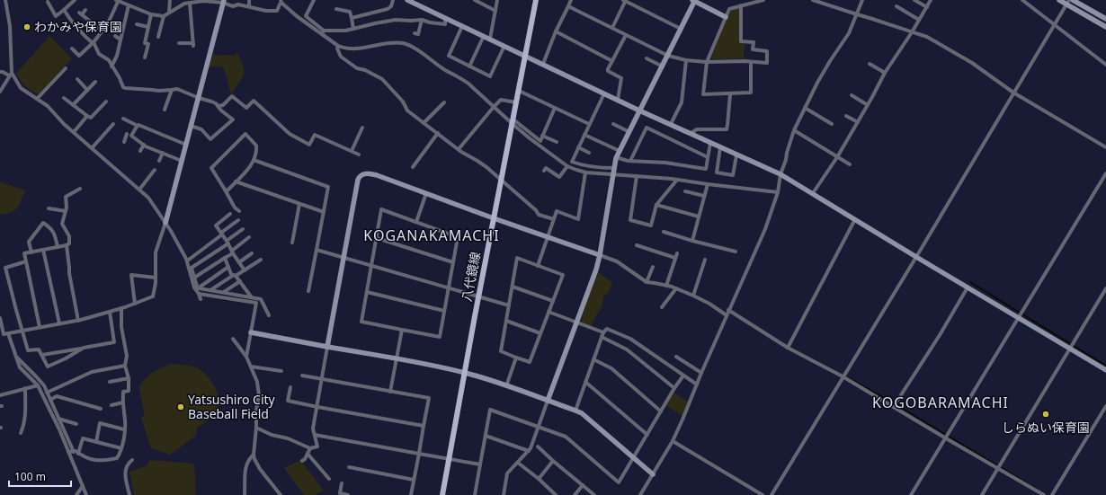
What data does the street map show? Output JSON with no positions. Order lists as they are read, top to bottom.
{
  "streets": {
    "main road": ["八代鏡線"]
  },
  "districts": ["KOGANAKAMACHI", "KOGOBARAMACHI"],
  "places": ["わかみや保育園", "Yatsushiro City Baseball Field", "しらぬい保育園"],
  "scale_bar": "100 m"
}
